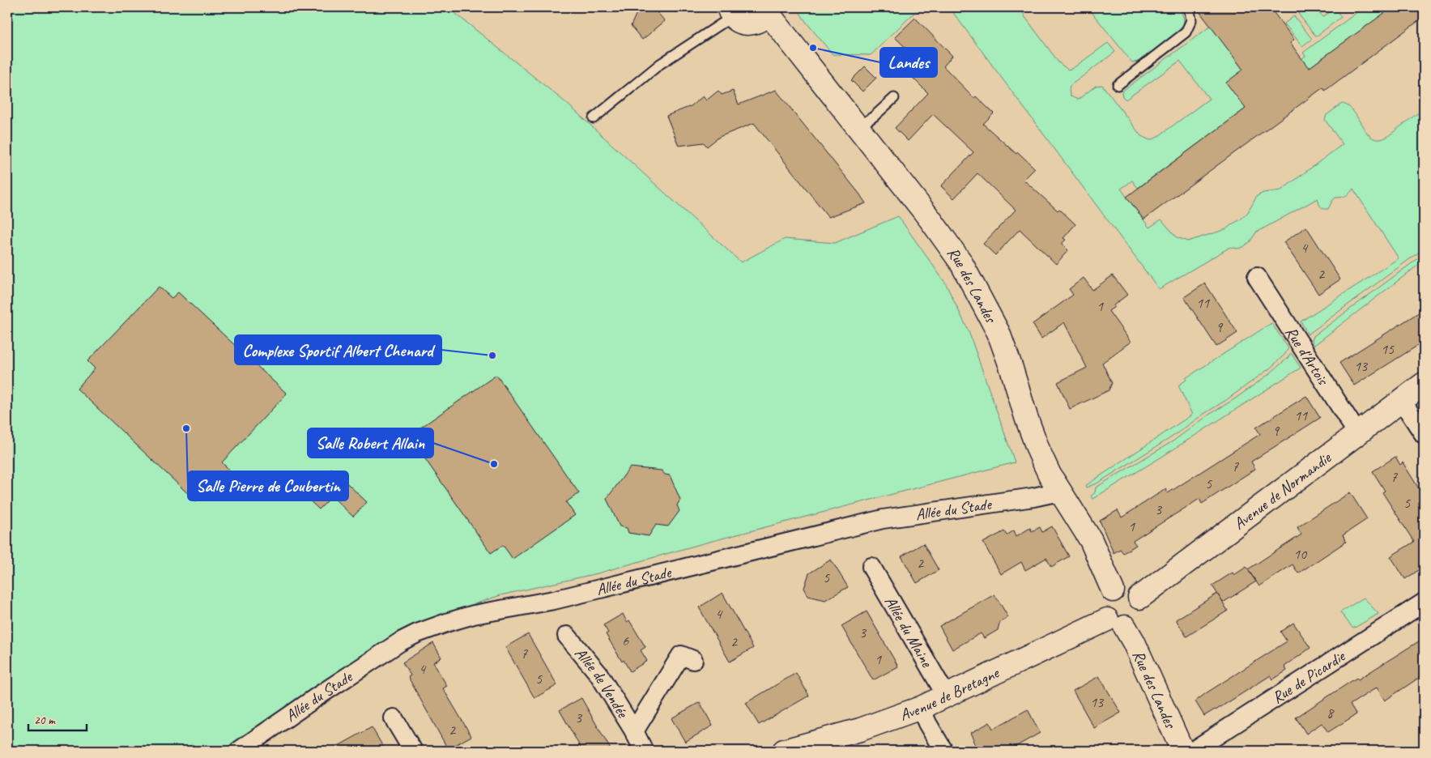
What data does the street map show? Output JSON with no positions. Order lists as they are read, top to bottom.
{
  "streets": {
    "street": [
      "Rue des Landes",
      "Rue d'Artois",
      "Avenue de Normandie",
      "Allée du Stade",
      "Allée du Maine",
      "Rue de Picardie",
      "Allée de Vendée",
      "Avenue de Bretagne"
    ]
  },
  "crossings": [
    ["Rue des Landes", "Avenue de Normandie"],
    ["Rue des Landes", "Allée du Stade"],
    ["Rue des Landes", "Avenue de Bretagne"],
    ["Rue d'Artois", "Avenue de Normandie"],
    ["Avenue de Normandie", "Avenue de Bretagne"],
    ["Allée du Maine", "Avenue de Bretagne"]
  ],
  "places": [
    "Landes",
    "Complexe Sportif Albert Chenard",
    "Salle Pierre de Coubertin",
    "Salle Robert Allain"
  ],
  "house_numbers": [
    "4",
    "2",
    "11",
    "1",
    "9",
    "15",
    "13",
    "11",
    "9",
    "7",
    "7",
    "5",
    "5",
    "3",
    "1",
    "10",
    "2",
    "5",
    "4",
    "3",
    "6",
    "2",
    "7",
    "1",
    "4",
    "5",
    "13",
    "8",
    "3",
    "2"
  ],
  "scale_bar": "20 m"
}
